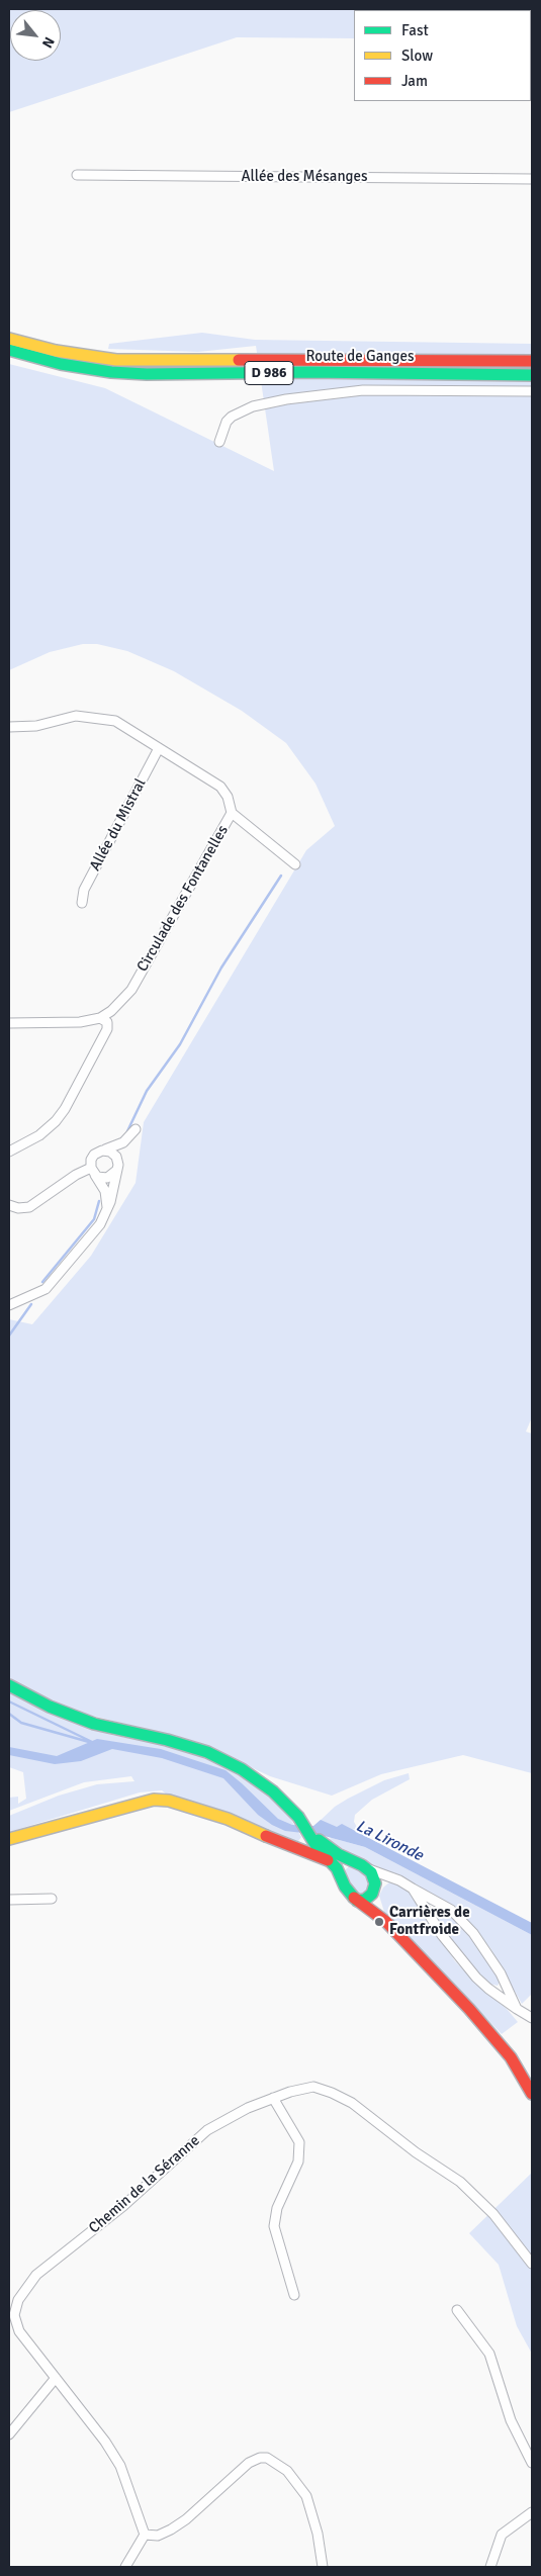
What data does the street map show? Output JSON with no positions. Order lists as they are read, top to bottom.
{
  "streets": {
    "street": [
      "Allée des Mésanges",
      "Route de Ganges",
      "D 986",
      "Allée du Mistral",
      "Circulade des Fontanelles",
      "Chemin de la Séranne"
    ]
  },
  "crossings": [
    ["Allée du Mistral", "Circulade des Fontanelles"]
  ],
  "water": ["La Lironde"],
  "places": ["Carrières de Fontfroide"],
  "legend": ["Fast", "Slow", "Jam"],
  "north": "bottom right"
}
